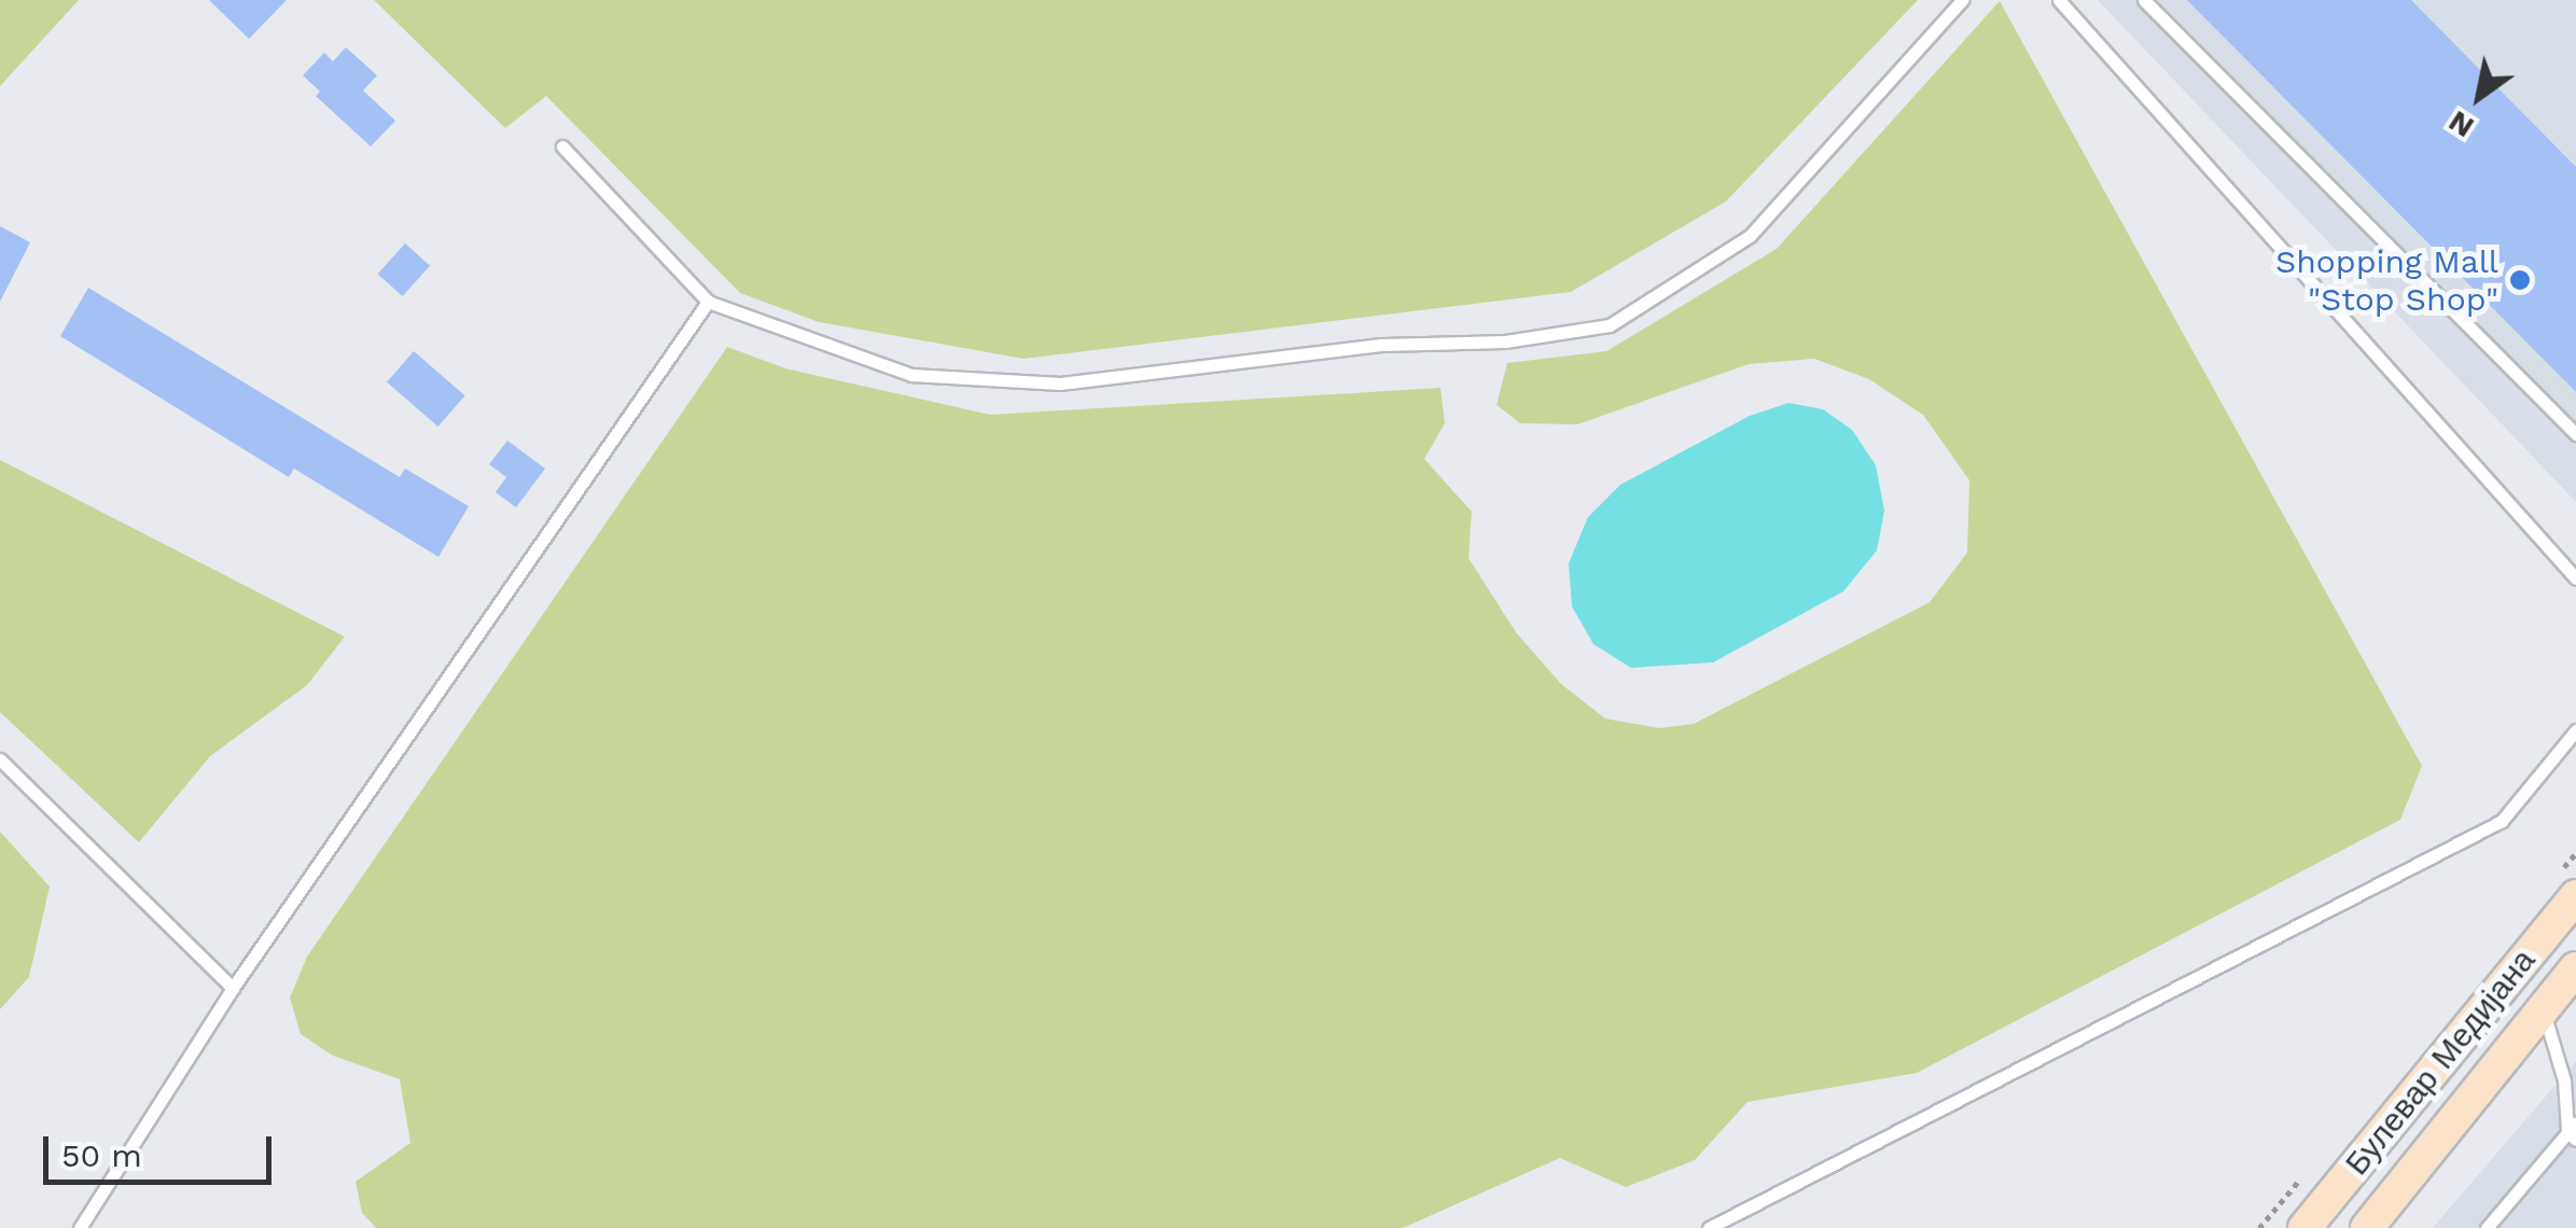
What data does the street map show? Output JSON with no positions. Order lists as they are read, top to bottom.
{
  "streets": {
    "main road": ["Булевар Медијана"]
  },
  "places": ["Shopping Mall \"Stop Shop\""],
  "scale_bar": "50 m",
  "north": "bottom left"
}
